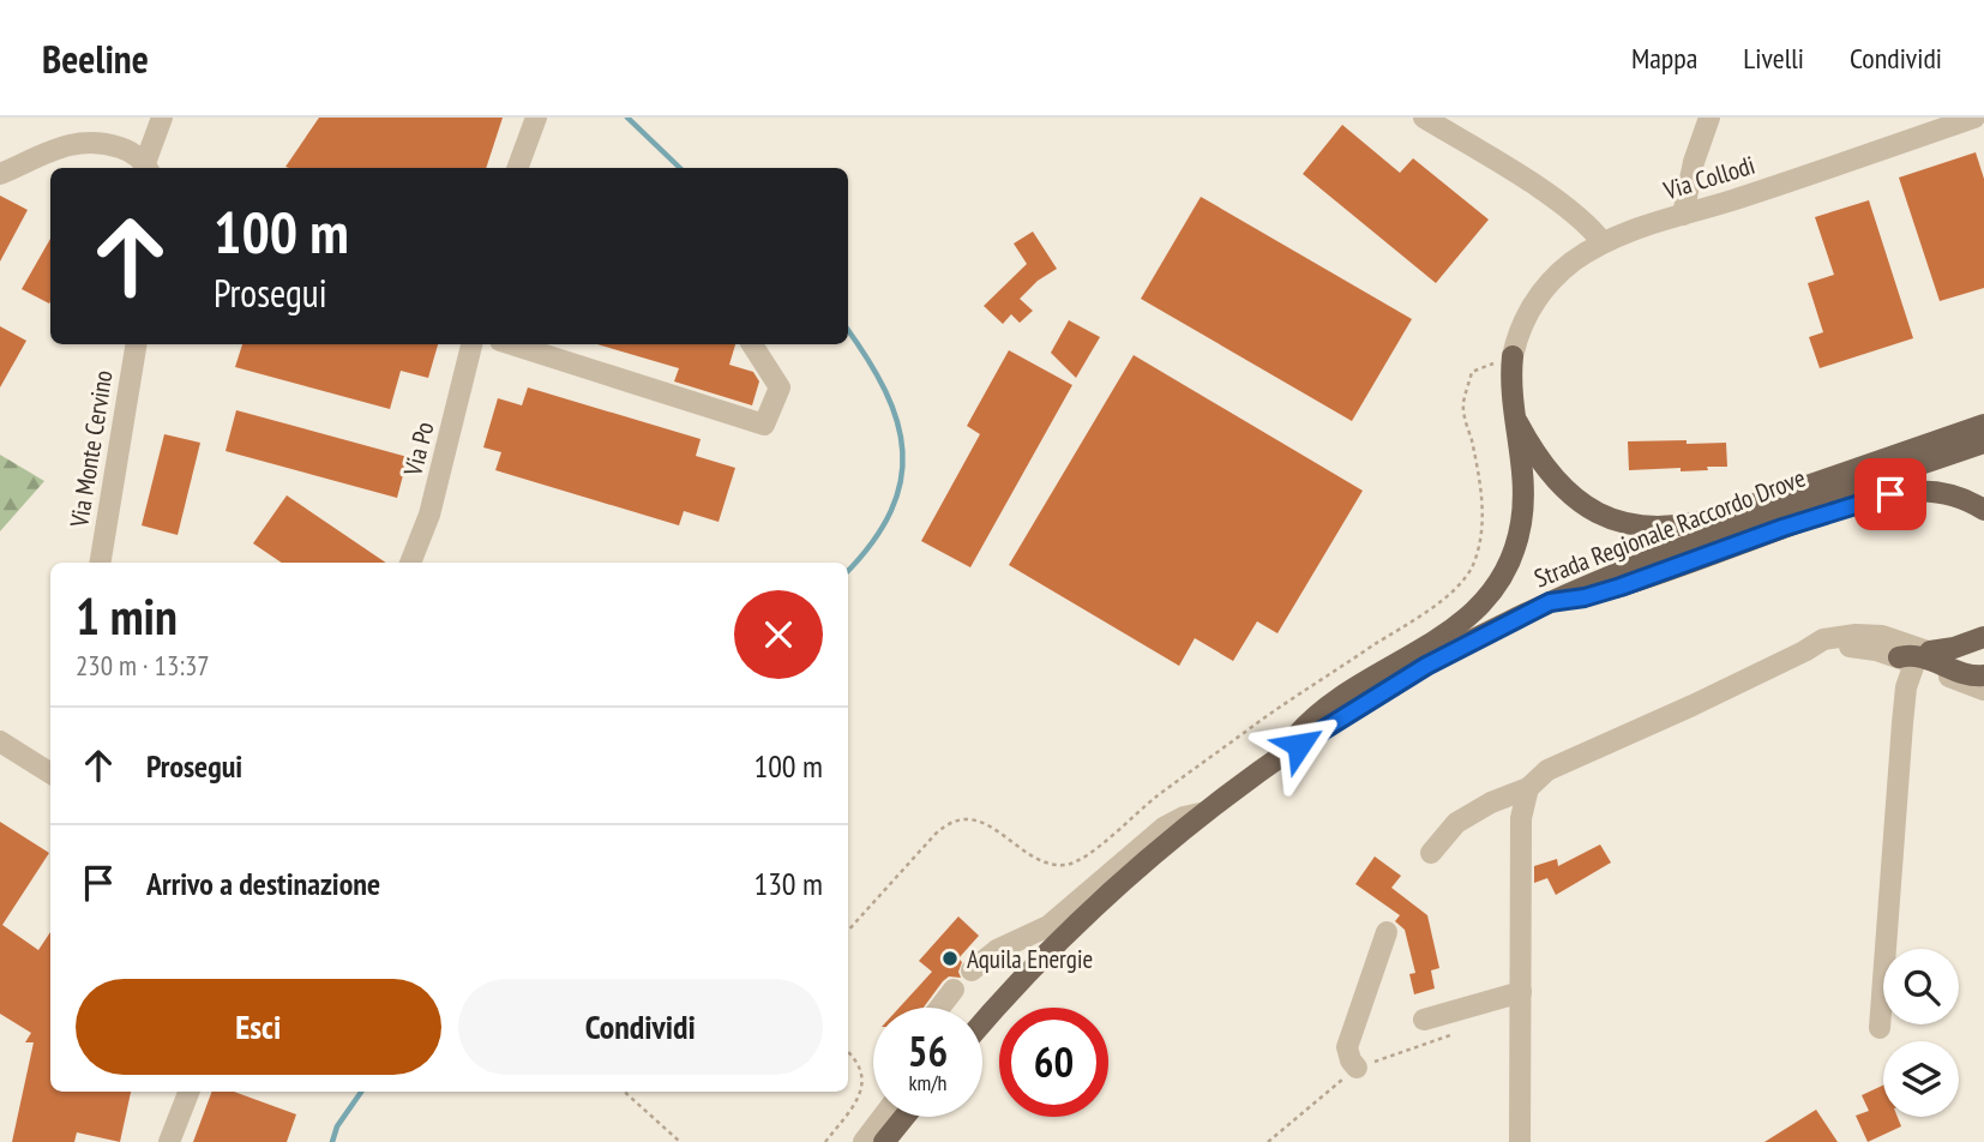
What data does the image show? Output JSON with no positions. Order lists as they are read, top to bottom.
{
  "streets": {
    "main road": ["Strada Regionale Raccordo Drove"],
    "street": ["Via Collodi", "Via Monte Cervino", "Via Po"]
  },
  "places": ["Aquila Energie"],
  "page": {
    "header": "Beeline",
    "nav": ["Mappa", "Livelli", "Condividi"],
    "turn": ["100 m", "Prosegui"],
    "heading": ["1 min", "230 m · 13:37"],
    "list": [
      {
        "name": "Prosegui",
        "value": "100 m"
      },
      {
        "name": "Arrivo a destinazione",
        "value": "130 m"
      }
    ],
    "buttons": ["Esci", "Condividi"],
    "speed": "56 km/h",
    "limit": "60"
  }
}
